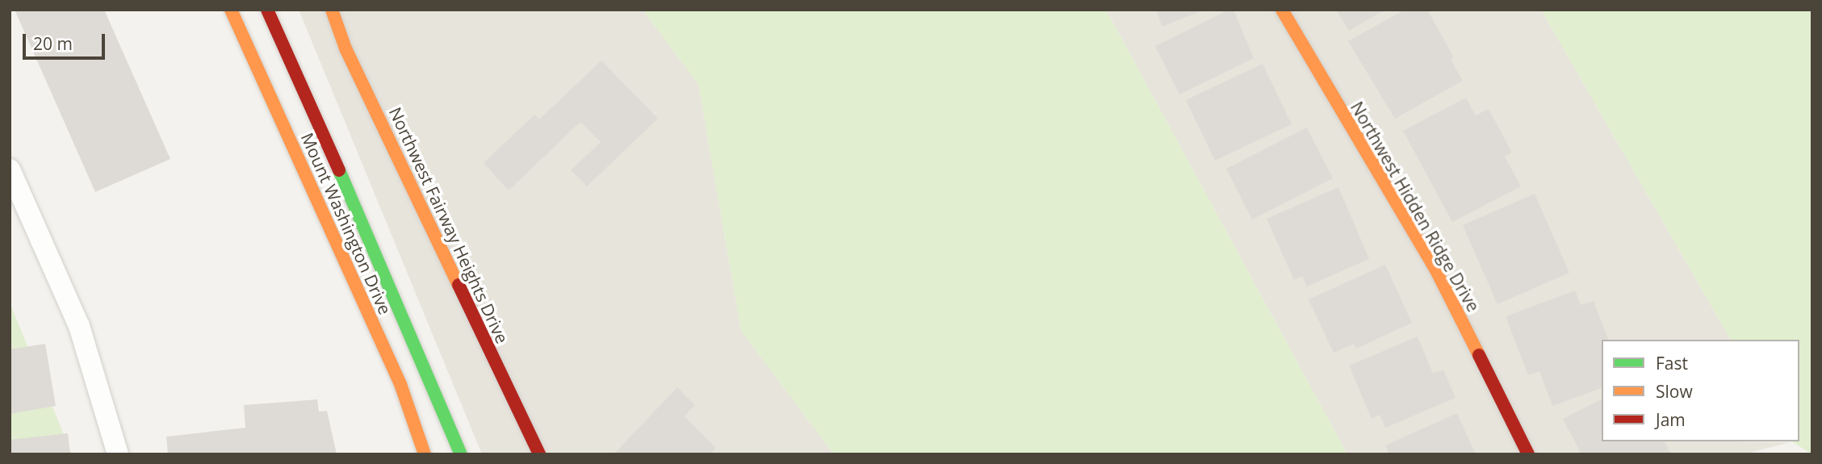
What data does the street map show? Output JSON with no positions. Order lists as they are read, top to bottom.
{
  "streets": {
    "street": ["Northwest Hidden Ridge Drive", "Mount Washington Drive", "Northwest Fairway Heights Drive"]
  },
  "legend": ["Fast", "Slow", "Jam"],
  "scale_bar": "20 m"
}
